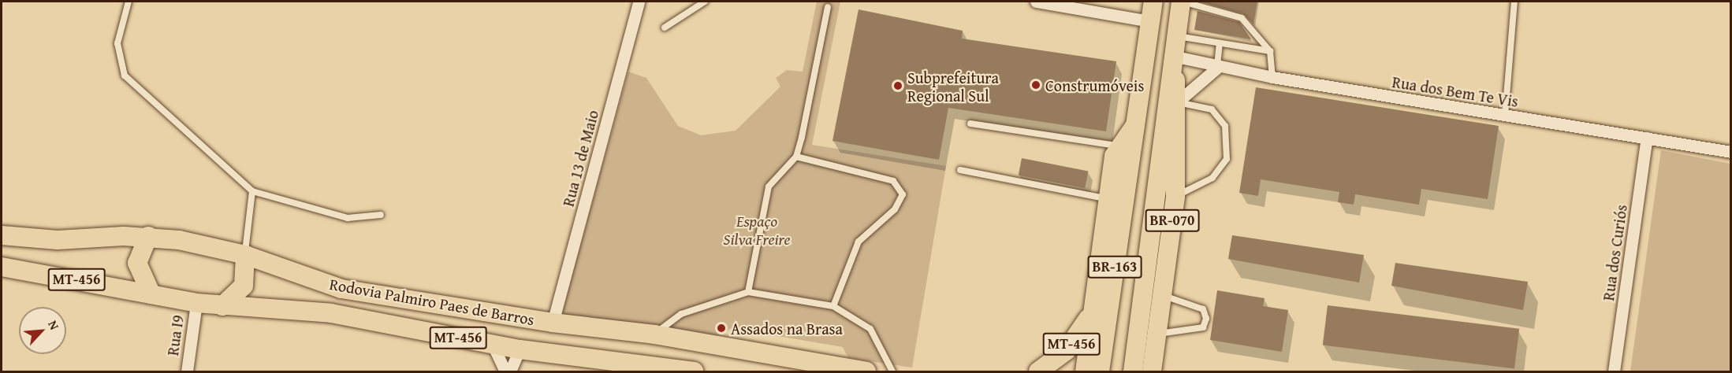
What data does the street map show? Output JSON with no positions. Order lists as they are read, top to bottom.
{
  "streets": {
    "main road": [
      "BR-070",
      "BR-163",
      "MT-456",
      "Rodovia Palmiro Paes de Barros"
    ],
    "street": [
      "Rua dos Bem Te Vis",
      "Rua 13 de Maio",
      "Rua dos Curiós",
      "Rua I9"
    ]
  },
  "crossings": [
    ["Rua dos Bem Te Vis", "BR-070"],
    ["Rua dos Bem Te Vis", "Rua dos Curiós"],
    ["Rua dos Bem Te Vis", "BR-163"],
    ["Rua 13 de Maio", "Rodovia Palmiro Paes de Barros"],
    ["BR-070", "BR-163"],
    ["Rodovia Palmiro Paes de Barros", "Rua I9"]
  ],
  "parks": ["Espaço Silva Freire"],
  "places": ["Construmóveis", "Subprefeitura Regional Sul", "Assados na Brasa"],
  "north": "top right"
}
